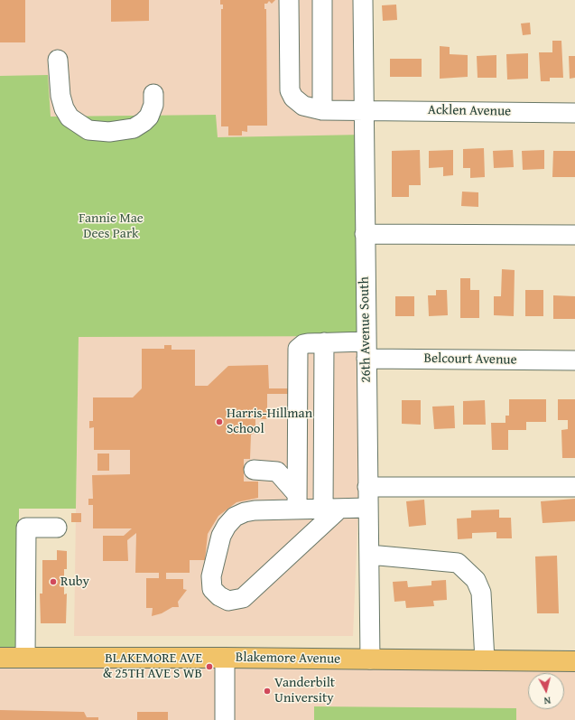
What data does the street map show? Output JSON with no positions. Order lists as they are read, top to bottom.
{
  "streets": {
    "main road": ["Blakemore Avenue"],
    "street": ["Acklen Avenue", "26th Avenue South", "Belcourt Avenue"]
  },
  "crossings": [
    ["Acklen Avenue", "26th Avenue South"],
    ["26th Avenue South", "Belcourt Avenue"],
    ["26th Avenue South", "Blakemore Avenue"]
  ],
  "parks": ["Fannie Mae Dees Park"],
  "places": [
    "Harris-Hillman School",
    "Ruby",
    "BLAKEMORE AVE & 25TH AVE S WB",
    "Vanderbilt University"
  ],
  "north": "bottom"
}
